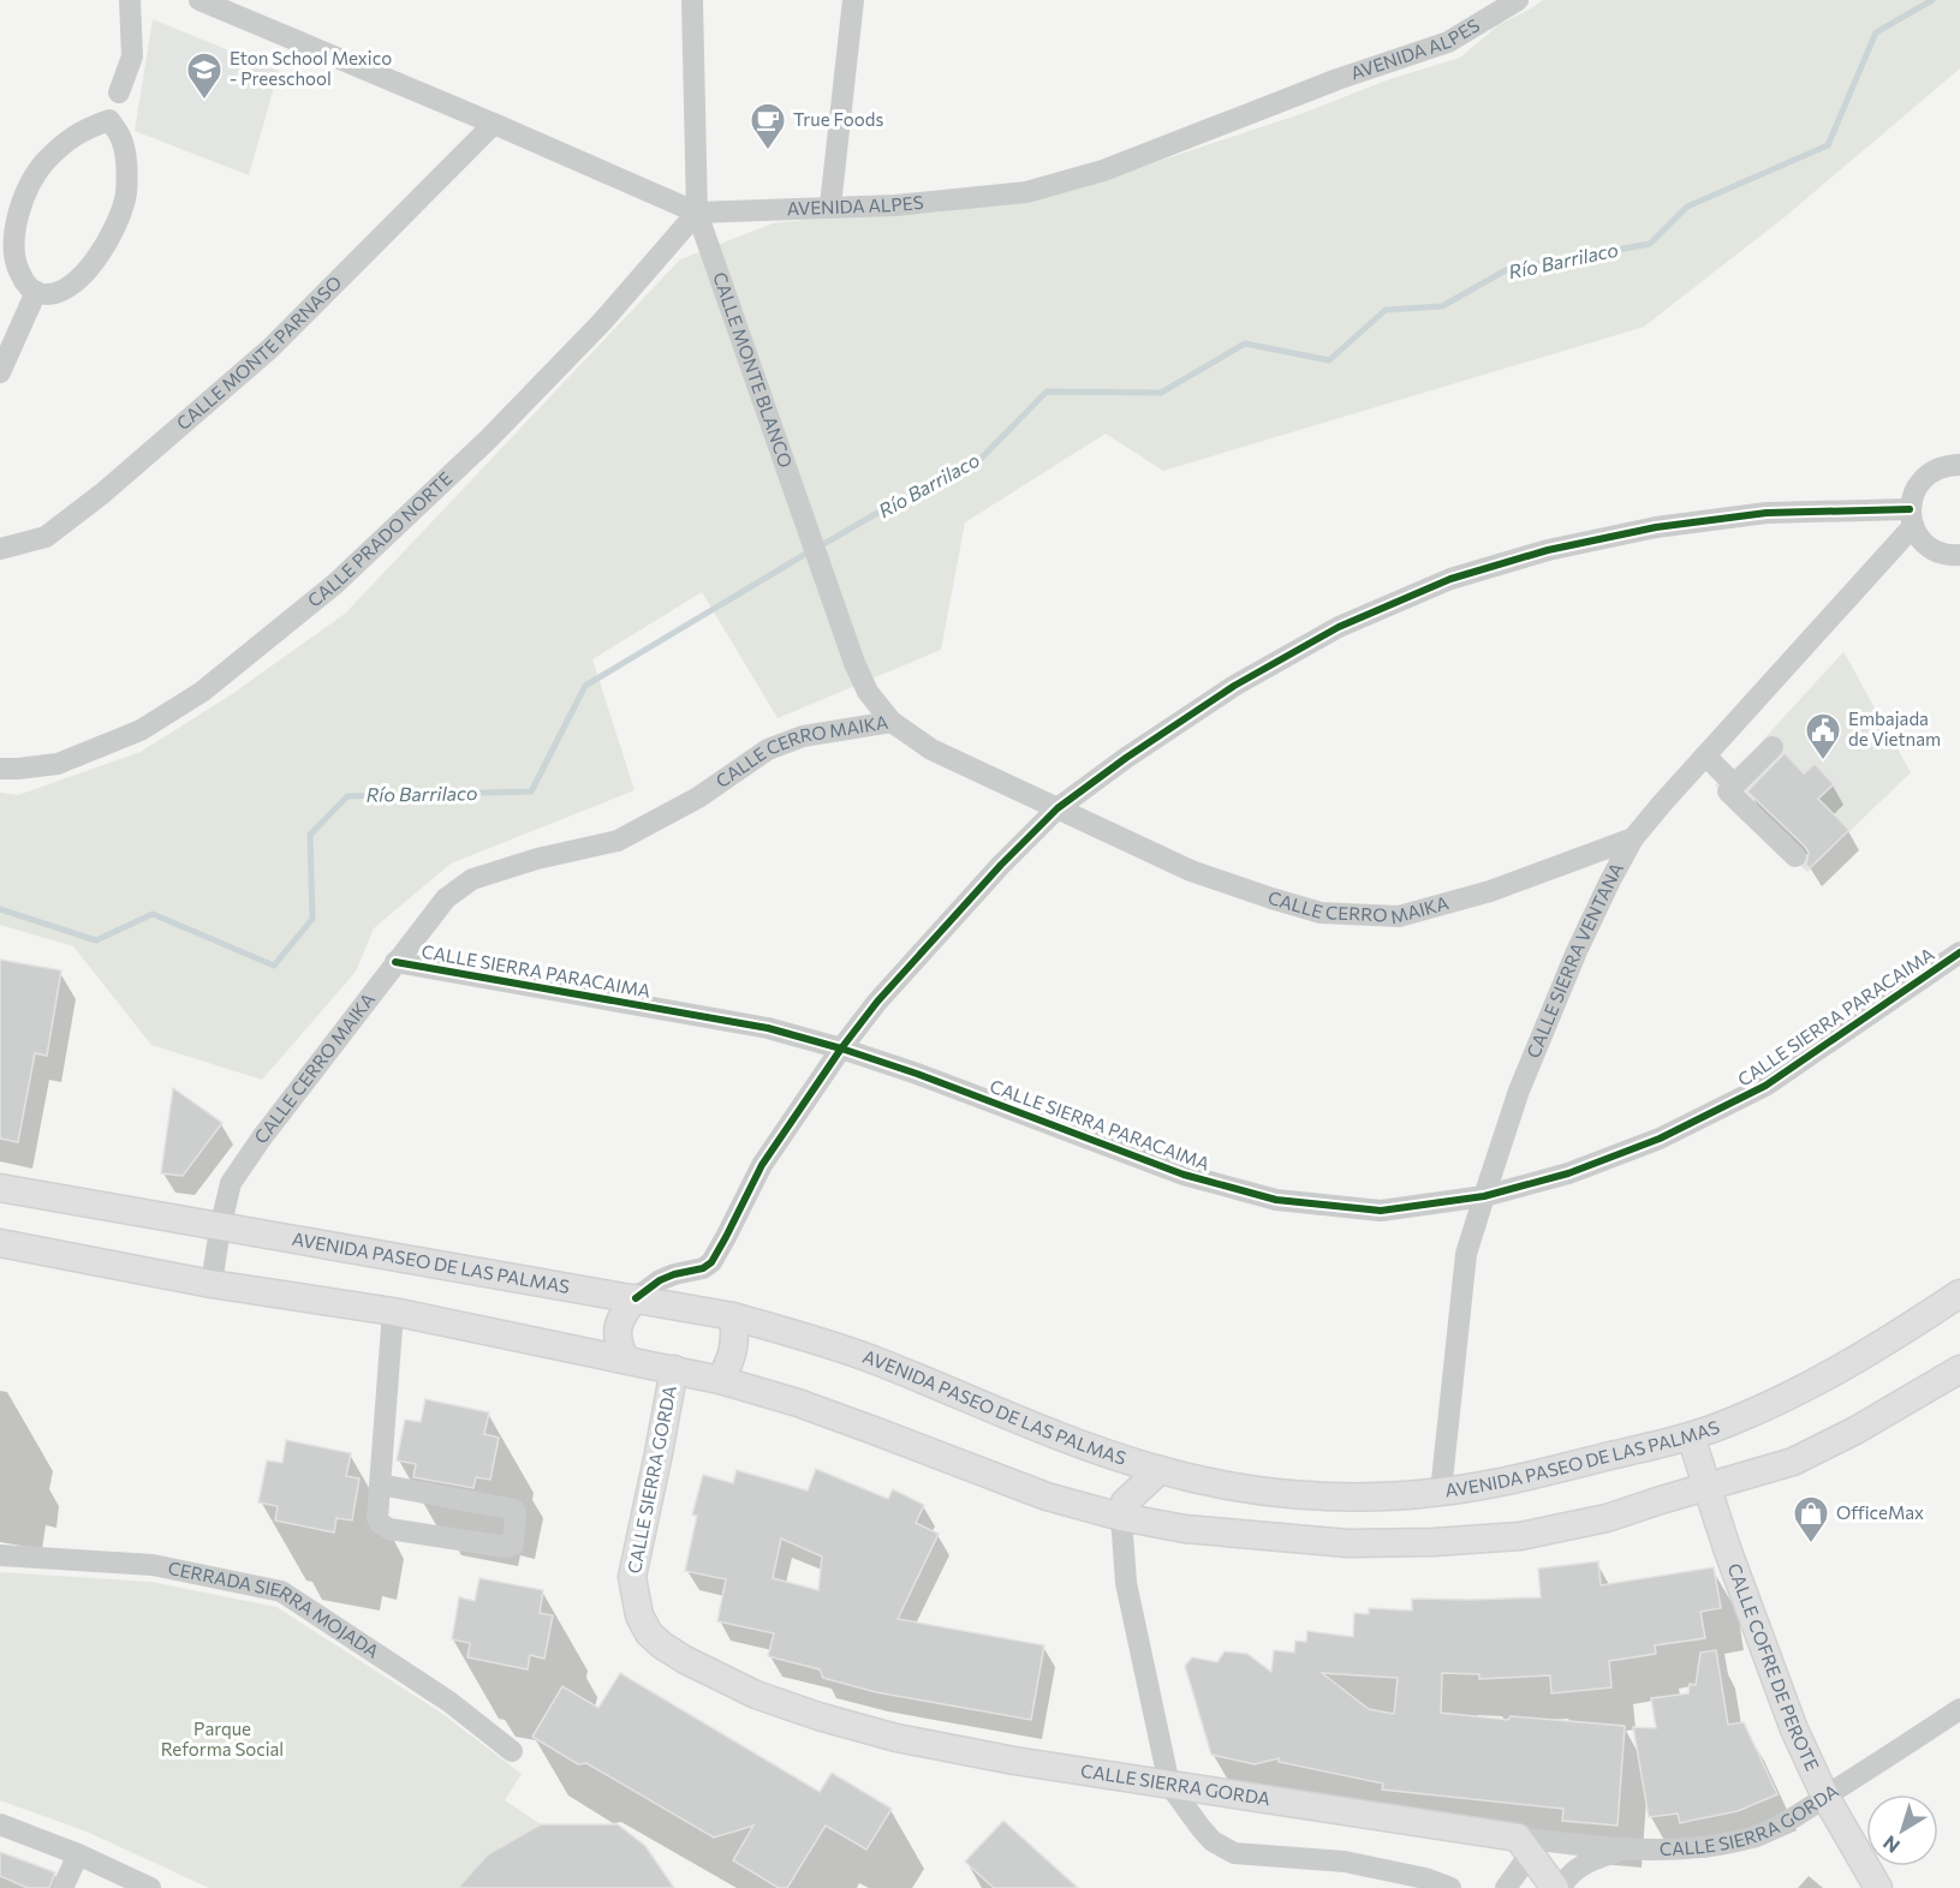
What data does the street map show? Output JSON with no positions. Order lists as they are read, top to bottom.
{
  "streets": {
    "main road": ["AVENIDA PASEO DE LAS PALMAS", "CALLE SIERRA GORDA", "CALLE COFRE DE PEROTE"],
    "street": [
      "AVENIDA ALPES",
      "CALLE MONTE PARNASO",
      "CALLE MONTE BLANCO",
      "CALLE PRADO NORTE",
      "CALLE CERRO MAIKA",
      "CALLE SIERRA VENTANA",
      "CALLE SIERRA PARACAIMA",
      "CERRADA SIERRA MOJADA"
    ]
  },
  "crossings": [
    ["AVENIDA ALPES", "CALLE MONTE PARNASO"],
    ["AVENIDA ALPES", "CALLE MONTE BLANCO"],
    ["AVENIDA ALPES", "CALLE PRADO NORTE"],
    ["CALLE MONTE BLANCO", "CALLE PRADO NORTE"],
    ["CALLE MONTE BLANCO", "CALLE CERRO MAIKA"],
    ["CALLE CERRO MAIKA", "CALLE SIERRA VENTANA"],
    ["CALLE CERRO MAIKA", "CALLE SIERRA PARACAIMA"],
    ["CALLE CERRO MAIKA", "AVENIDA PASEO DE LAS PALMAS"],
    ["CALLE SIERRA VENTANA", "CALLE SIERRA PARACAIMA"],
    ["CALLE SIERRA VENTANA", "AVENIDA PASEO DE LAS PALMAS"],
    ["AVENIDA PASEO DE LAS PALMAS", "CALLE COFRE DE PEROTE"],
    ["CALLE SIERRA GORDA", "CALLE COFRE DE PEROTE"]
  ],
  "water": ["Río Barrilaco"],
  "parks": ["Parque Reforma Social"],
  "places": {
    "school or university": ["Eton School Mexico - Preeschool"],
    "cafe": ["True Foods"],
    "public building": ["Embajada de Vietnam"],
    "shop": ["OfficeMax"]
  },
  "north": "bottom left"
}
